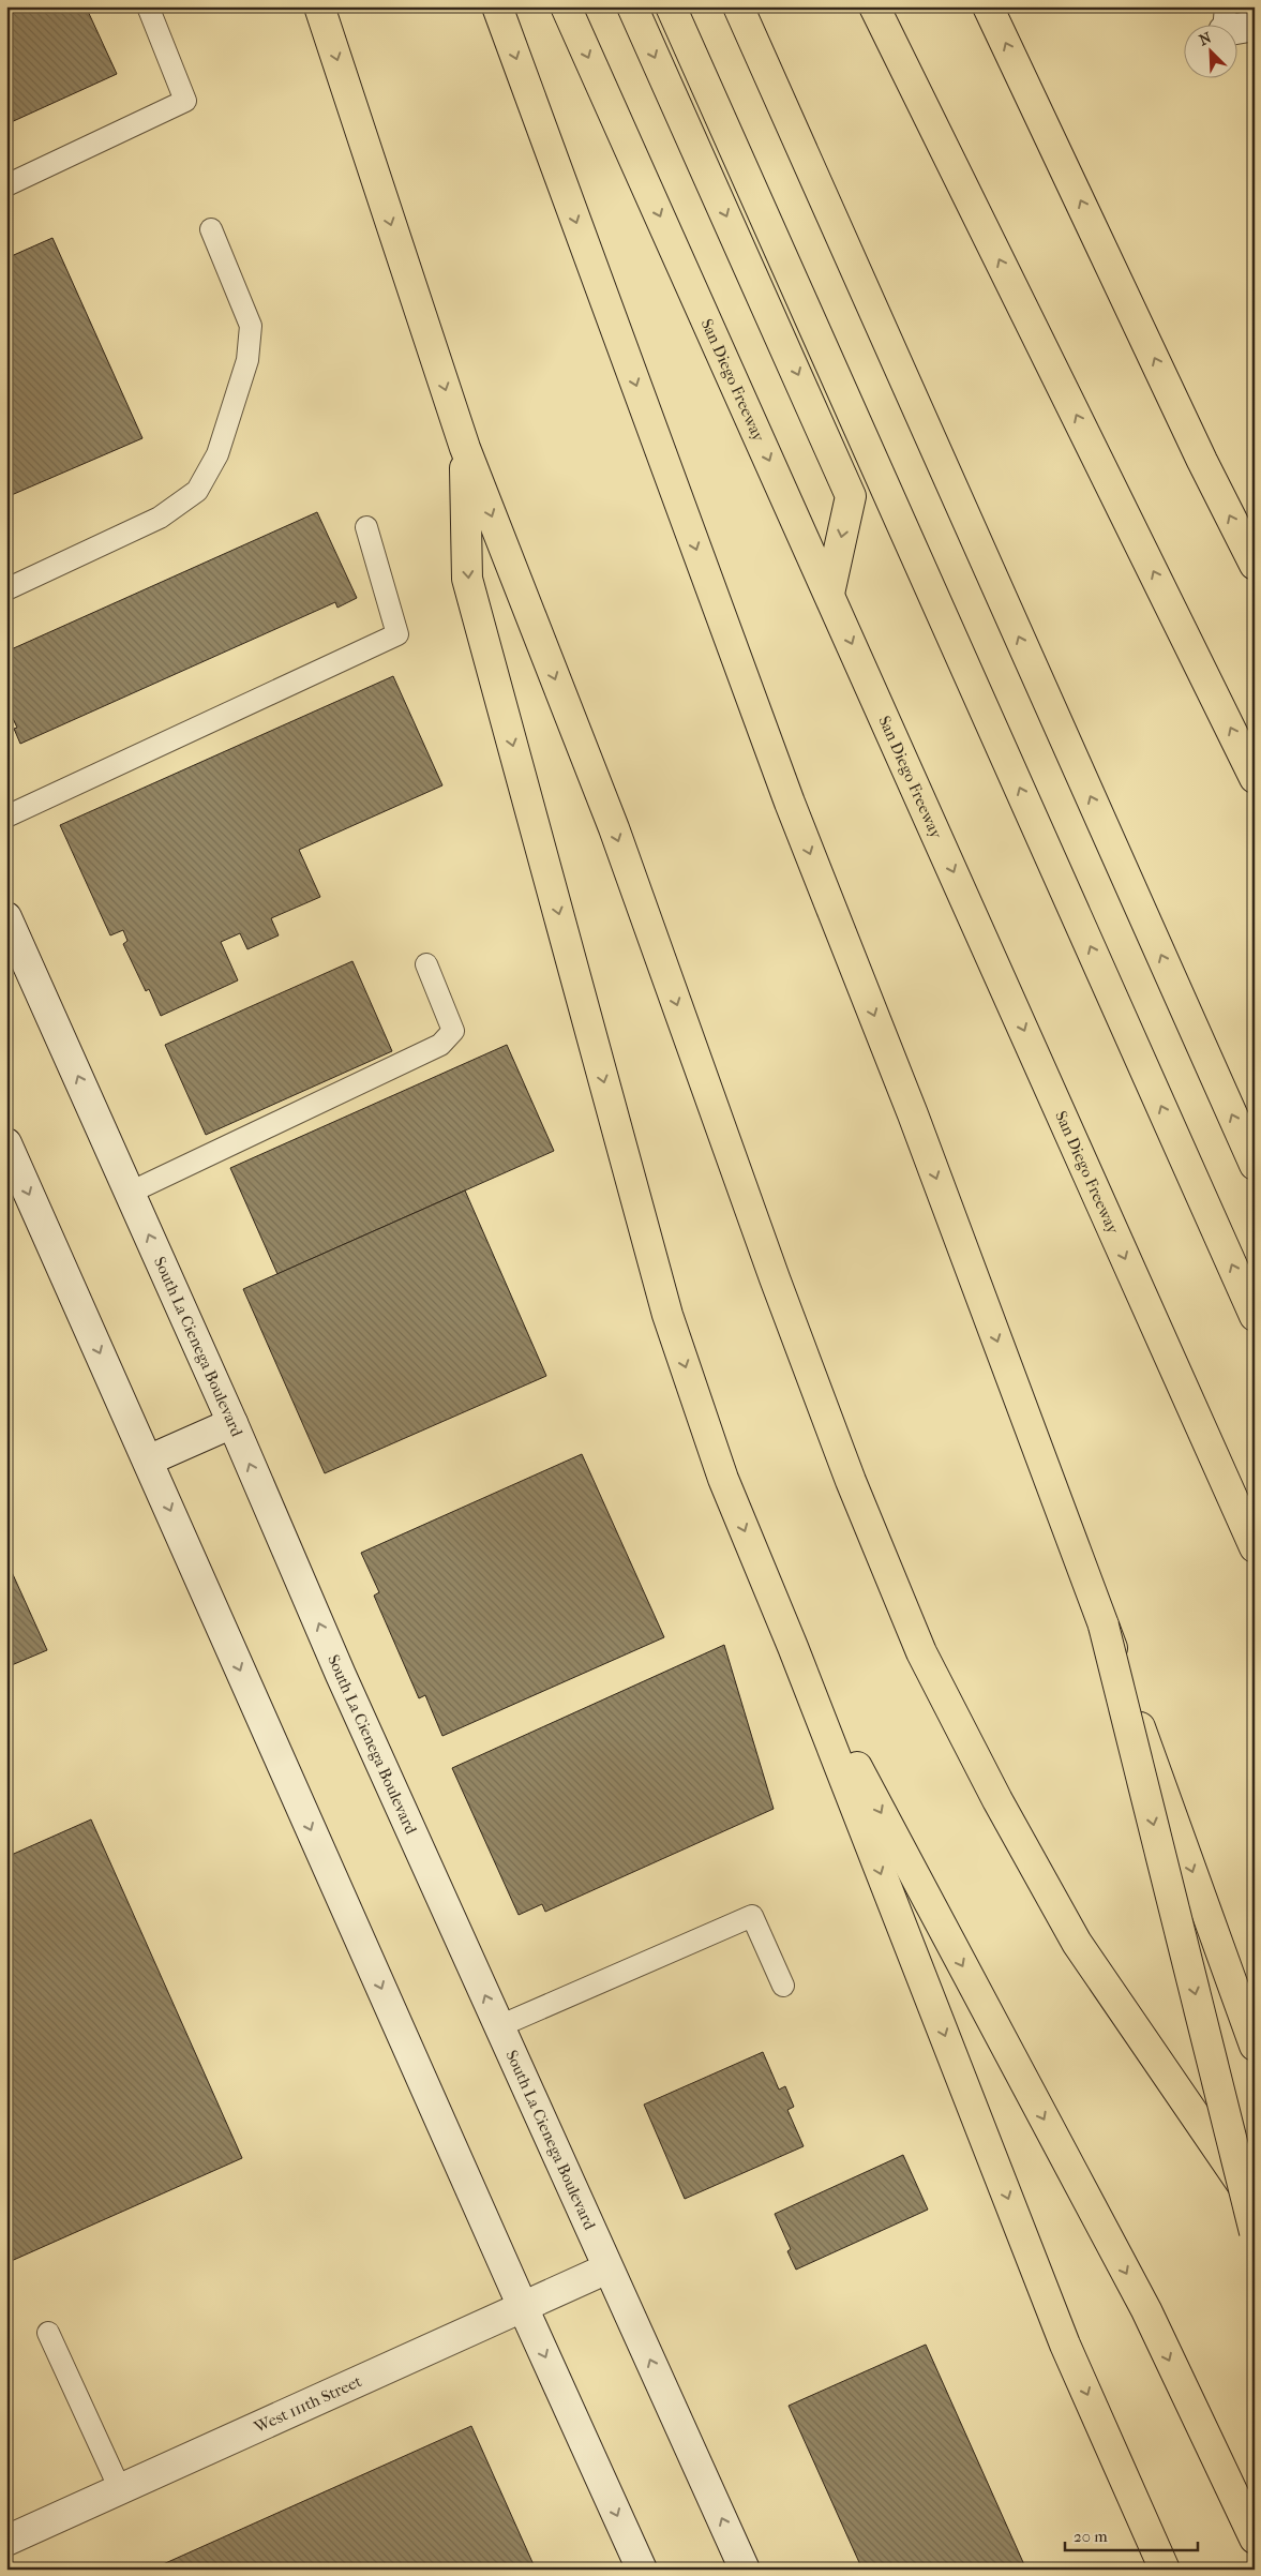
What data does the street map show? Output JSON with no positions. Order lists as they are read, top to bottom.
{
  "streets": {
    "highway": ["San Diego Freeway"],
    "main road": ["South La Cienega Boulevard", "West 111th Street"]
  },
  "crossings": [
    ["South La Cienega Boulevard", "West 111th Street"]
  ],
  "scale_bar": "20 m",
  "north": "top left"
}
